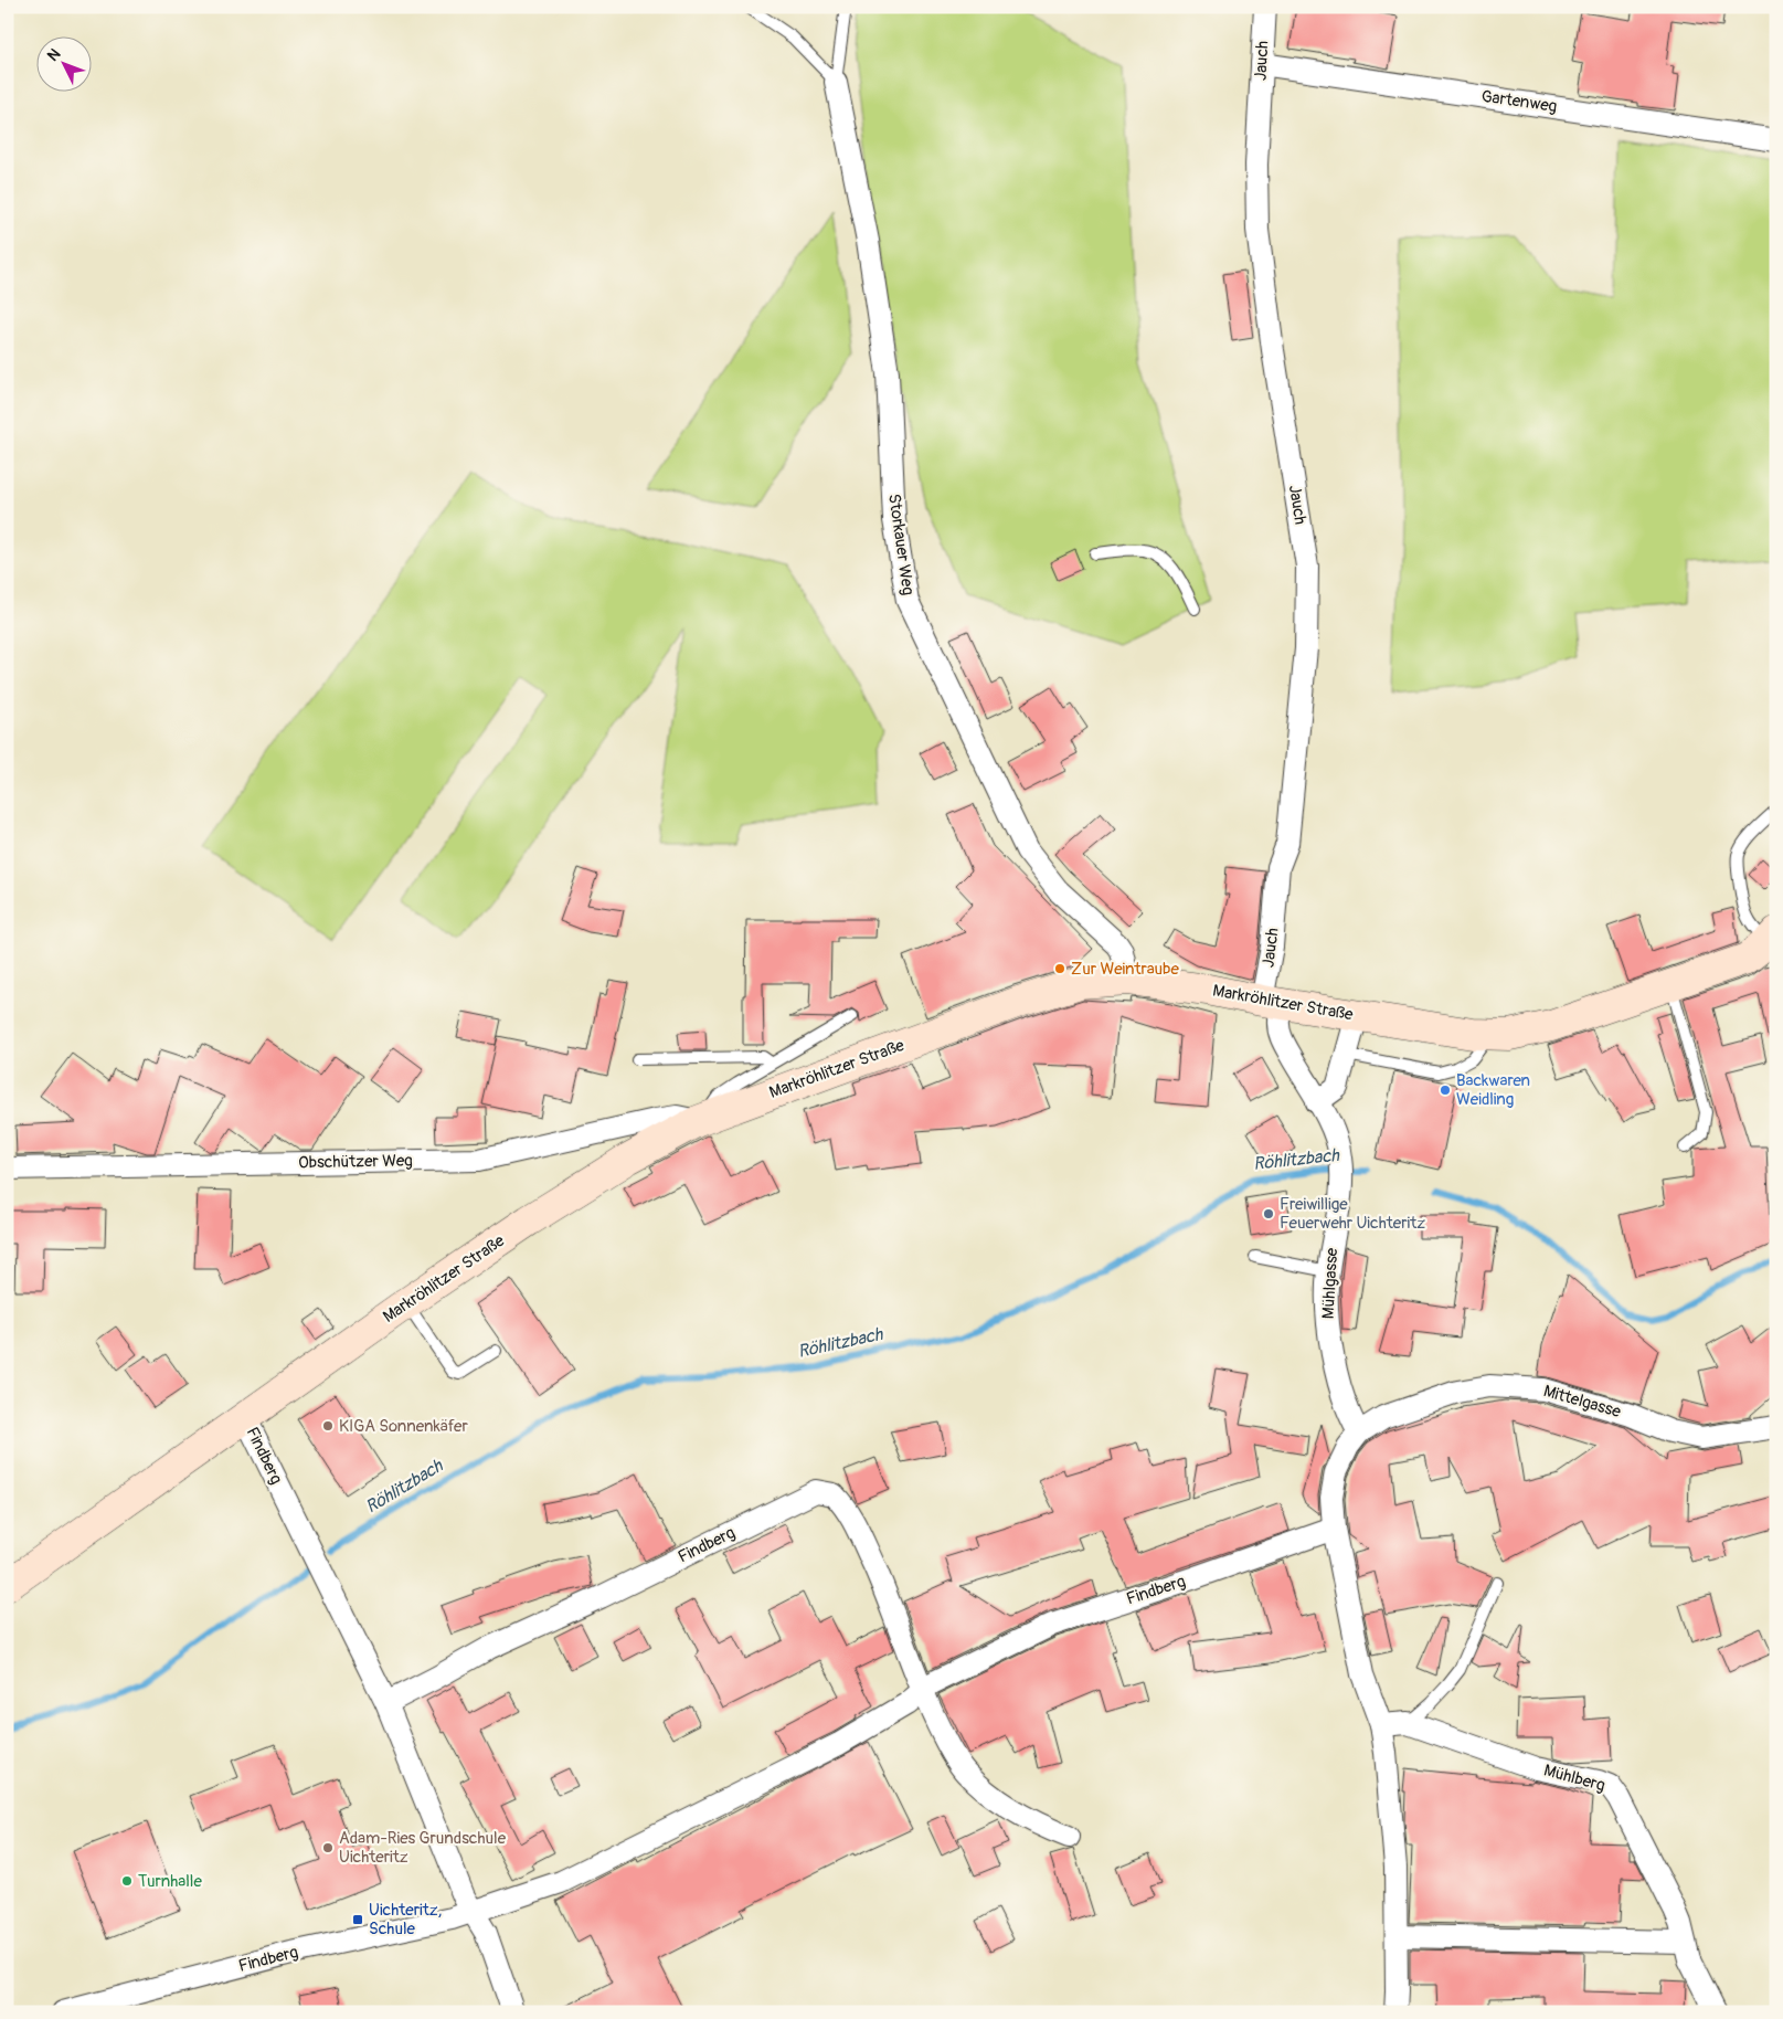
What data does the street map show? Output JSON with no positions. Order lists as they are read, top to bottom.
{
  "streets": {
    "main road": ["Markröhlitzer Straße"],
    "street": [
      "Jauch",
      "Gartenweg",
      "Storkauer Weg",
      "Obschützer Weg",
      "Mühlgasse",
      "Mittelgasse",
      "Findberg",
      "Mühlberg"
    ]
  },
  "crossings": [
    ["Jauch", "Gartenweg"],
    ["Jauch", "Markröhlitzer Straße"],
    ["Jauch", "Mühlgasse"],
    ["Storkauer Weg", "Markröhlitzer Straße"],
    ["Markröhlitzer Straße", "Obschützer Weg"],
    ["Markröhlitzer Straße", "Mühlgasse"],
    ["Markröhlitzer Straße", "Findberg"],
    ["Mühlgasse", "Mittelgasse"]
  ],
  "water": ["Röhlitzbach"],
  "places": {
    "other": [
      "Zur Weintraube",
      "Backwaren Weidling",
      "Freiwillige Feuerwehr Uichteritz",
      "KIGA Sonnenkäfer",
      "Adam-Ries Grundschule Uichteritz",
      "Turnhalle"
    ],
    "transit": ["Uichteritz, Schule"]
  },
  "north": "top left"
}
